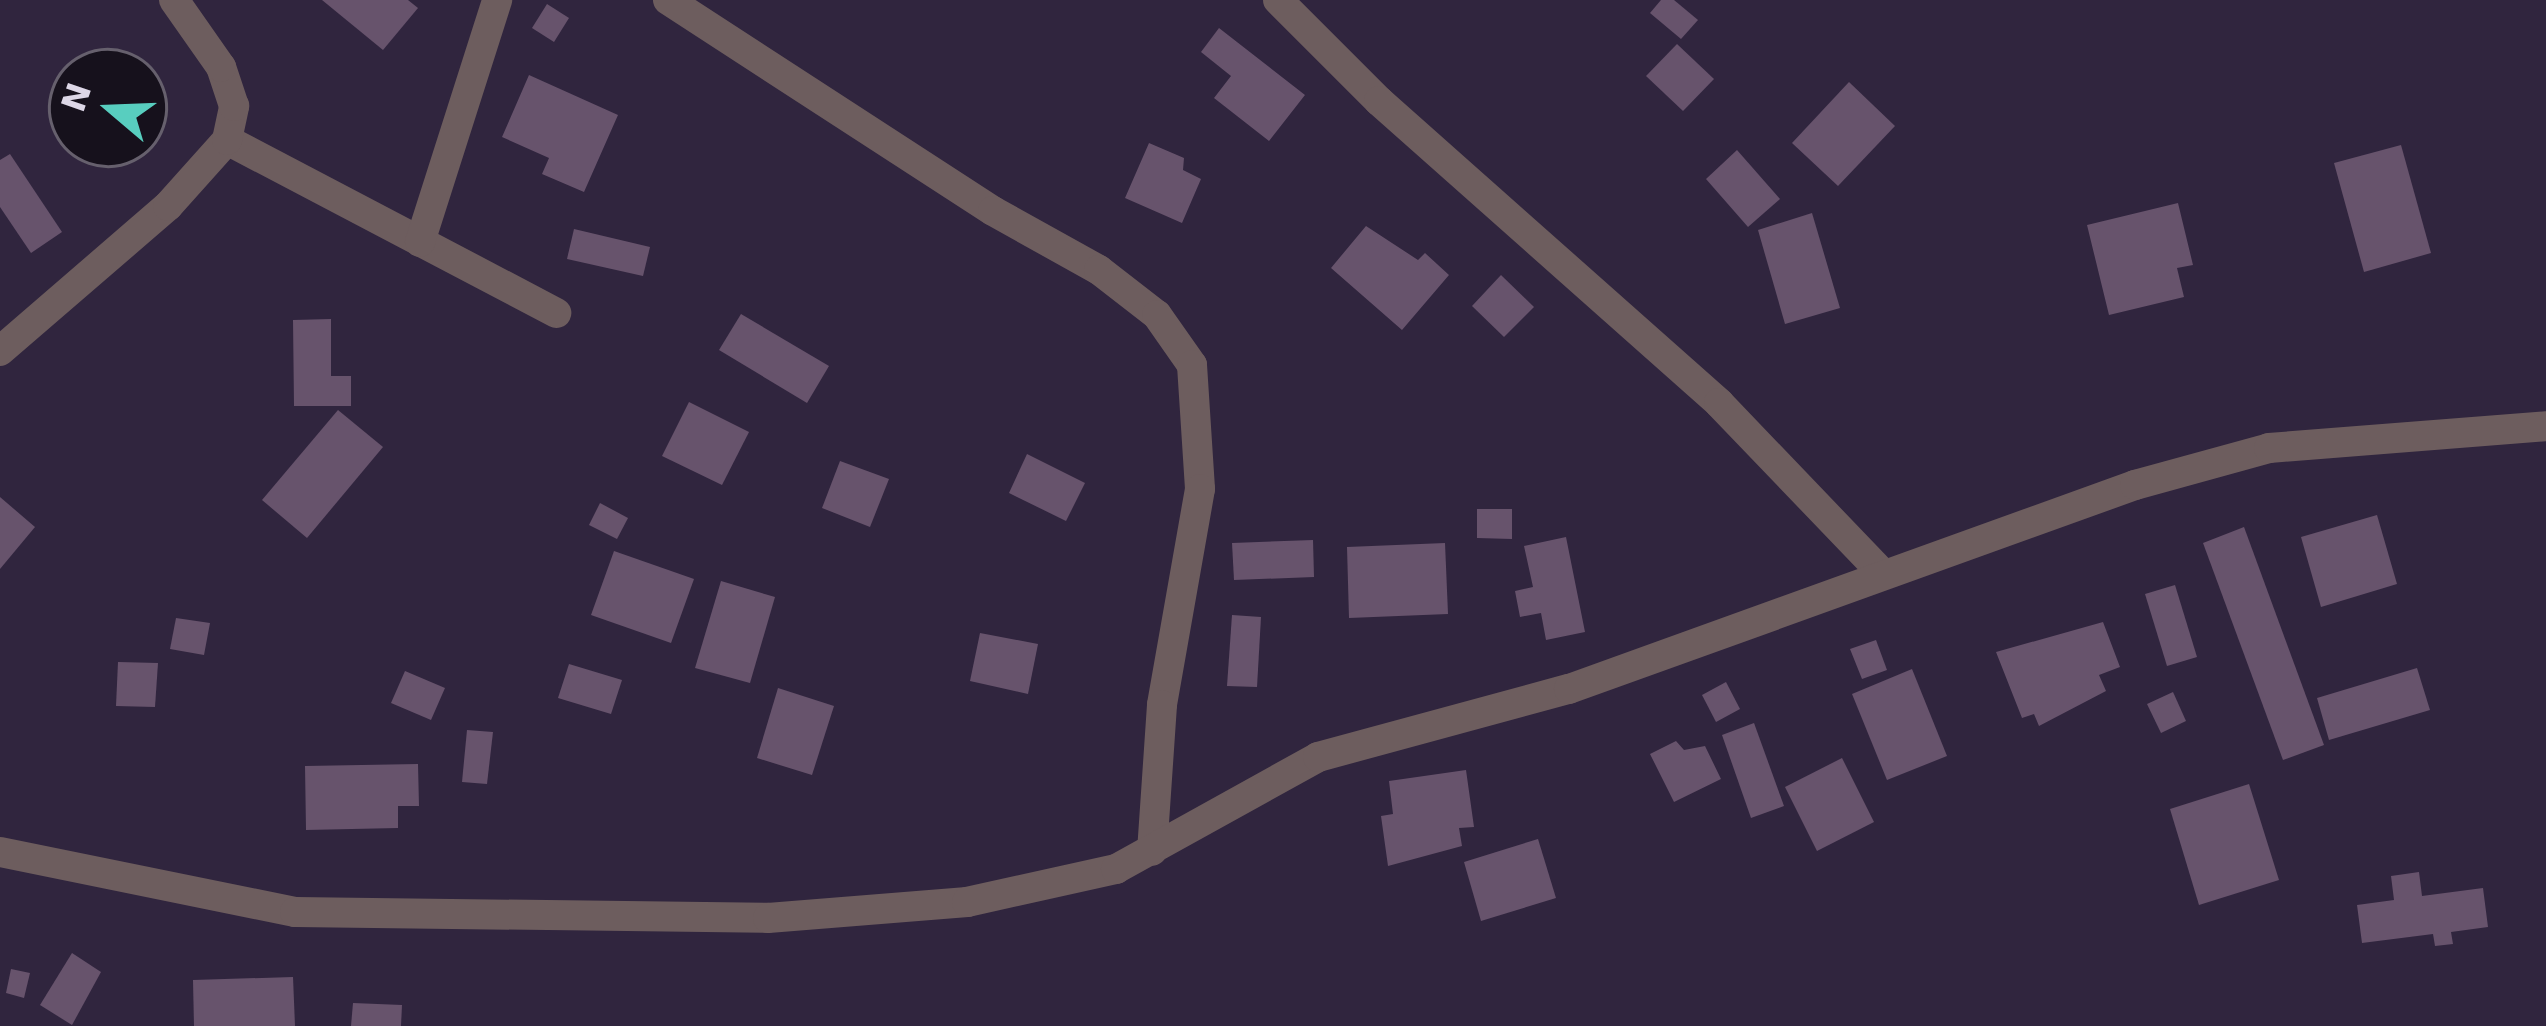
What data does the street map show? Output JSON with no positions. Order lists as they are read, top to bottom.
{
  "north": "left"
}
